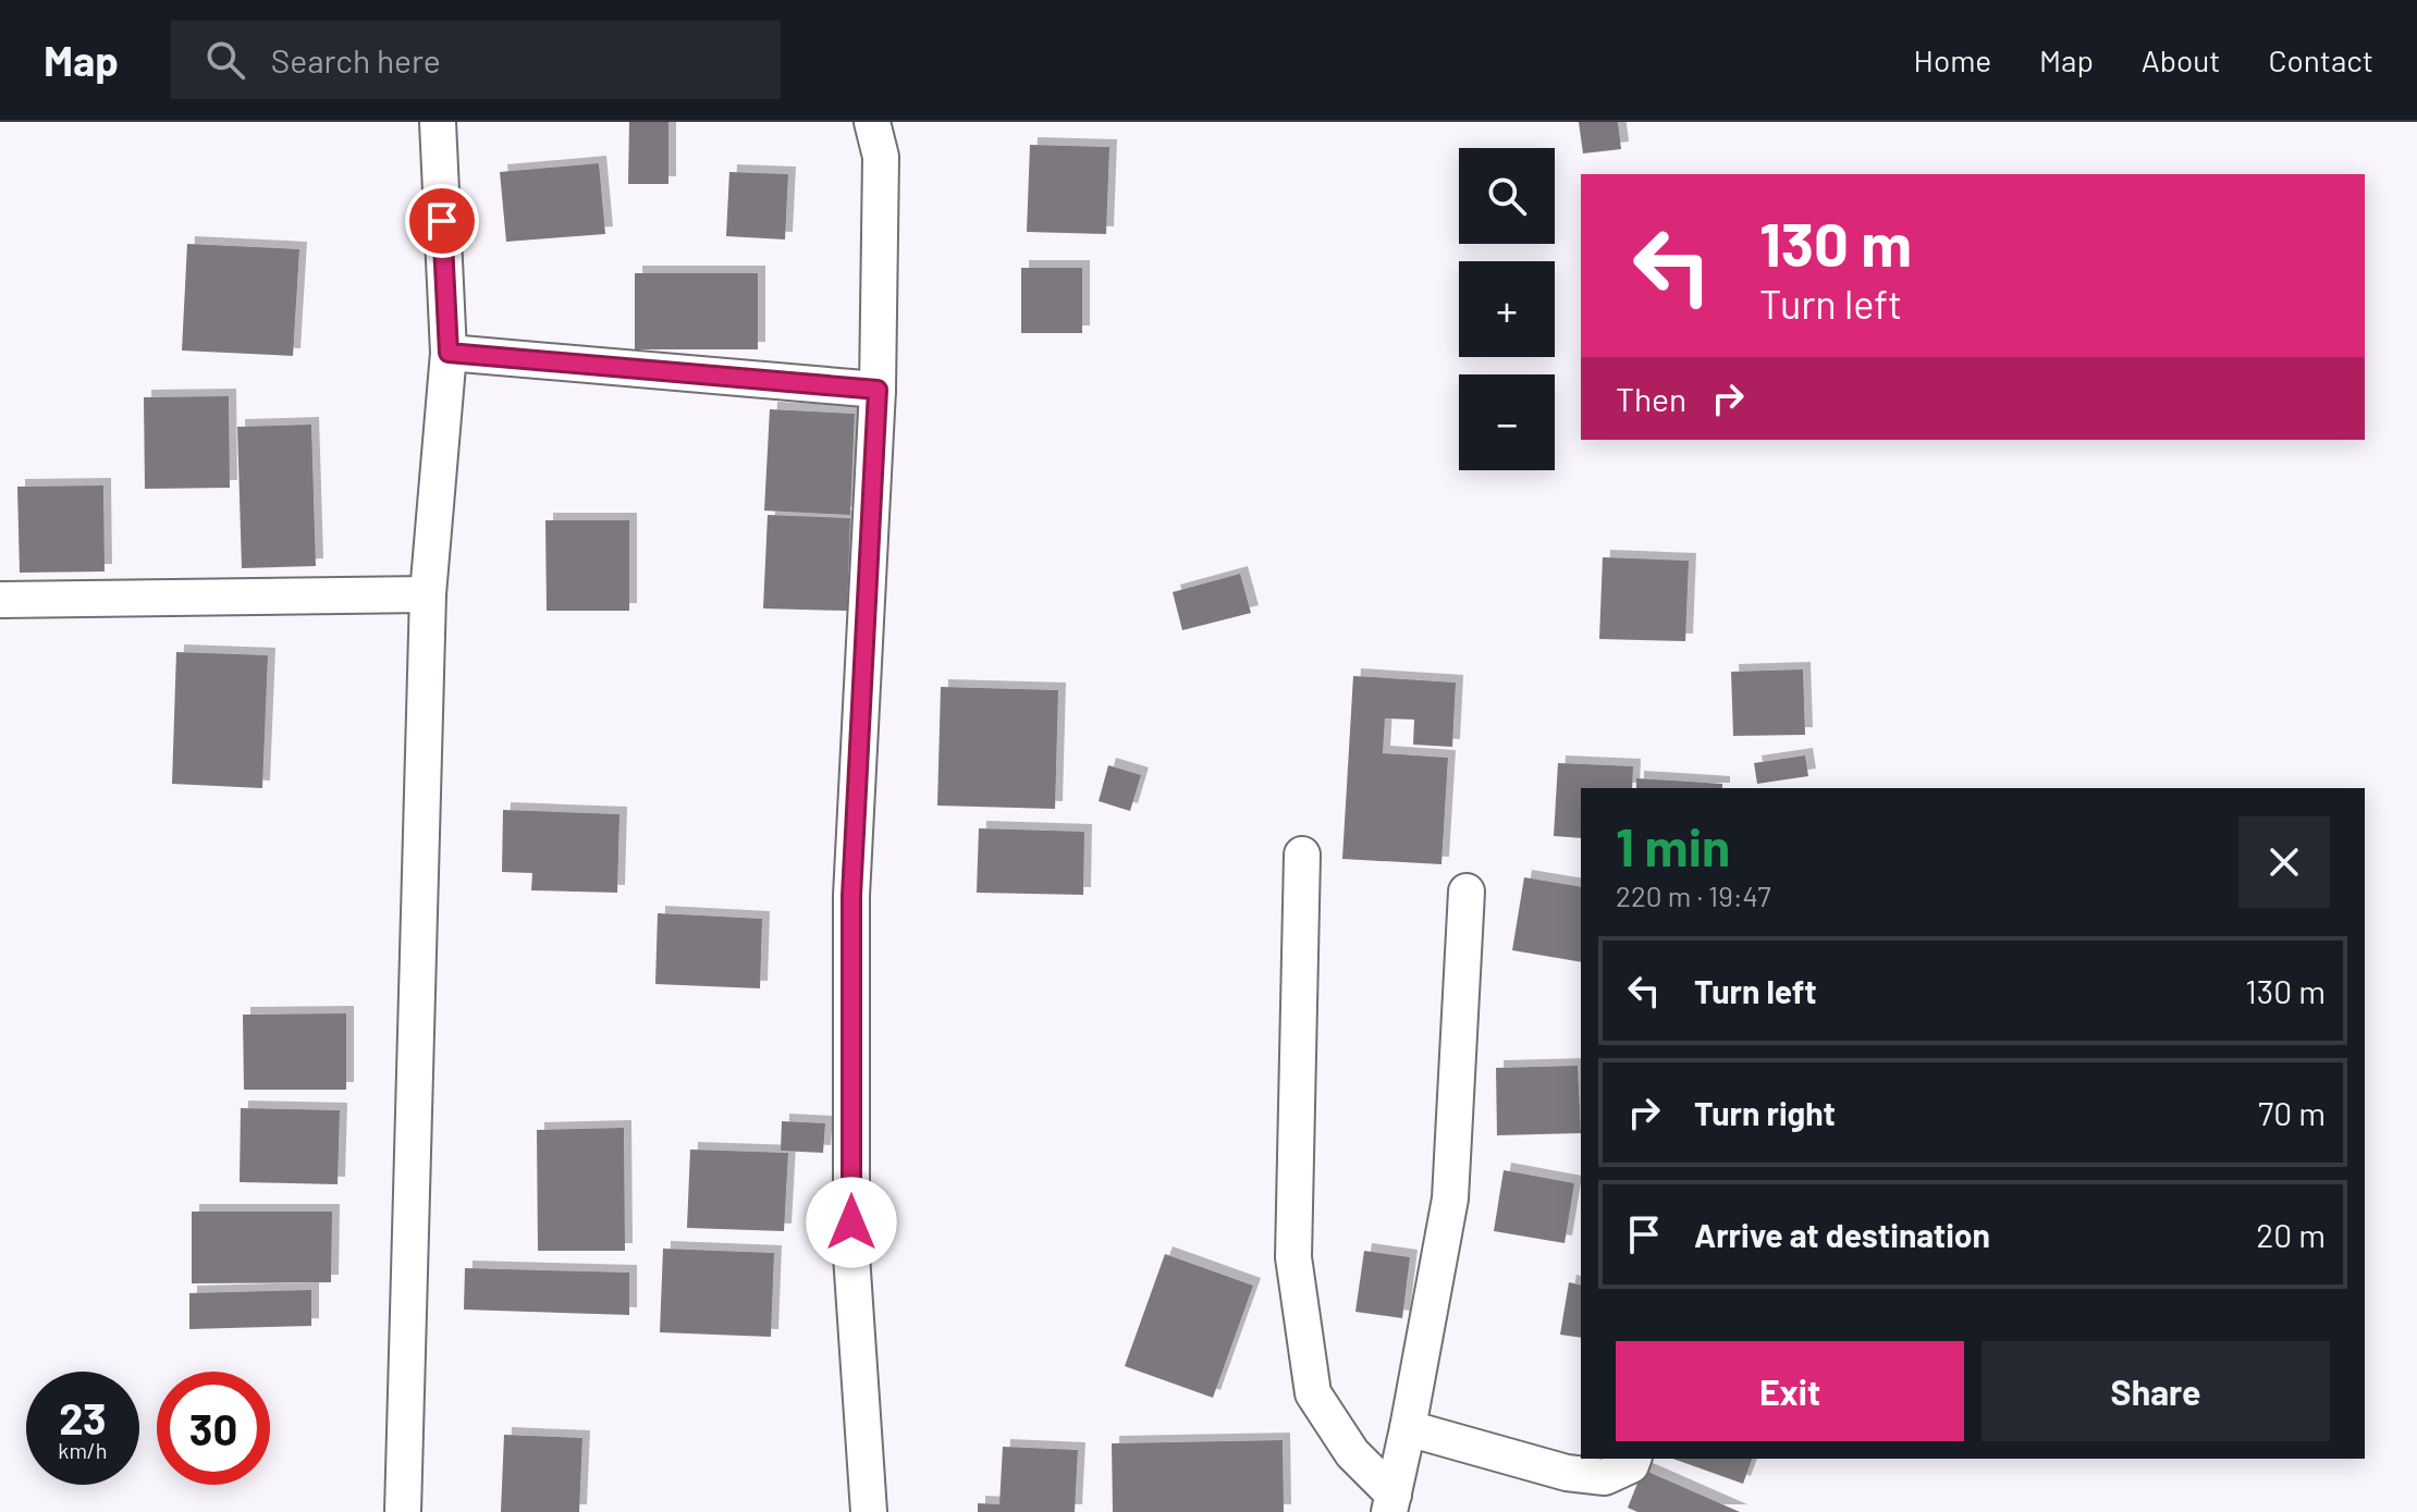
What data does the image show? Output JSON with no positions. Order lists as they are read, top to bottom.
{
  "page": {
    "header": "Map",
    "search": "Search here",
    "nav": [
      "Home",
      "Map",
      "About",
      "Contact"
    ],
    "map_buttons": ["+", "−"],
    "turn": ["130 m", "Turn left"],
    "then": "Then",
    "heading": ["1 min", "220 m · 19:47"],
    "list": [
      {
        "name": "Turn left",
        "value": "130 m"
      },
      {
        "name": "Turn right",
        "value": "70 m"
      },
      {
        "name": "Arrive at destination",
        "value": "20 m"
      }
    ],
    "buttons": ["Exit", "Share"],
    "speed": "23 km/h",
    "limit": "30"
  }
}
